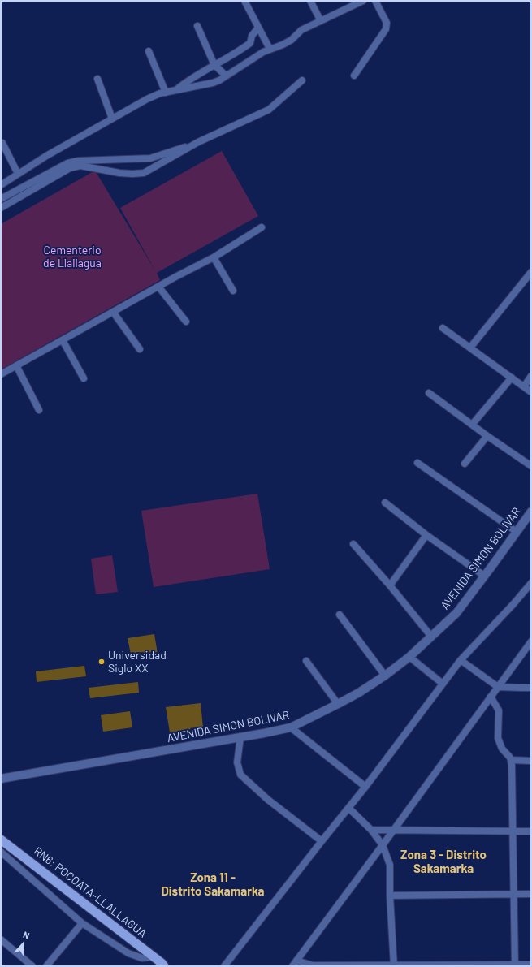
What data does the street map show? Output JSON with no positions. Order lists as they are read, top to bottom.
{
  "streets": {
    "highway": ["RN6: POCOATA-LLALLAGUA"],
    "main road": ["AVENIDA SIMON BOLIVAR"]
  },
  "districts": ["Zona 3 - Distrito Sakamarka", "Zona 11 - Distrito Sakamarka"],
  "parks": ["Cementerio de Llallagua"],
  "places": ["Universidad Siglo XX"],
  "north": "top"
}
